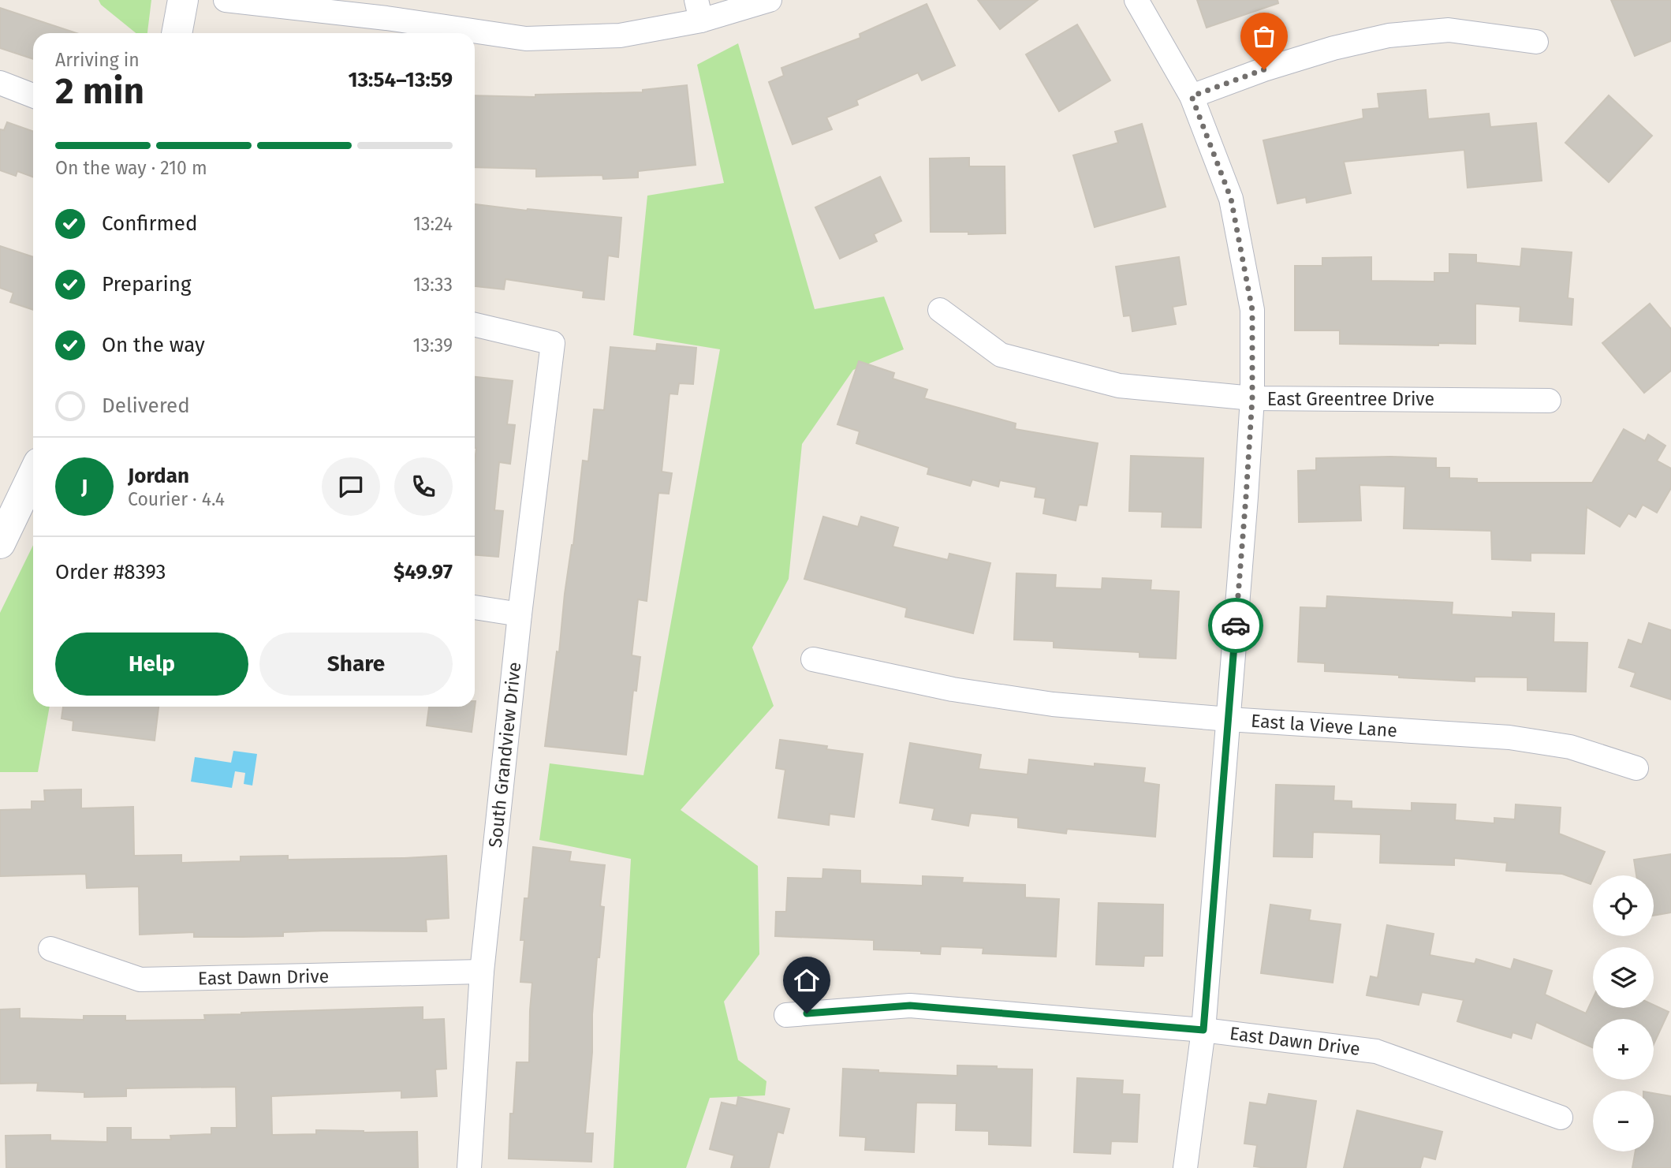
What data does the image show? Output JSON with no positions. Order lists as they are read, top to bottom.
{
  "streets": {
    "street": [
      "East Greentree Drive",
      "East la Vieve Lane",
      "South Grandview Drive",
      "East Dawn Drive"
    ]
  },
  "crossings": [
    ["South Grandview Drive", "East Dawn Drive"]
  ],
  "page": {
    "heading": ["2 min", "Arriving in", "13:54–13:59"],
    "panel": [
      "Jordan",
      "Courier · 4.4",
      "Order #8393",
      "$49.97"
    ],
    "bar": "On the way · 210 m",
    "list": [
      ["Confirmed", "13:24"],
      ["Preparing", "13:33"],
      ["On the way", "13:39"],
      "Delivered"
    ],
    "round": "J",
    "buttons": ["Help", "Share"],
    "map_buttons": ["+", "−"]
  }
}
